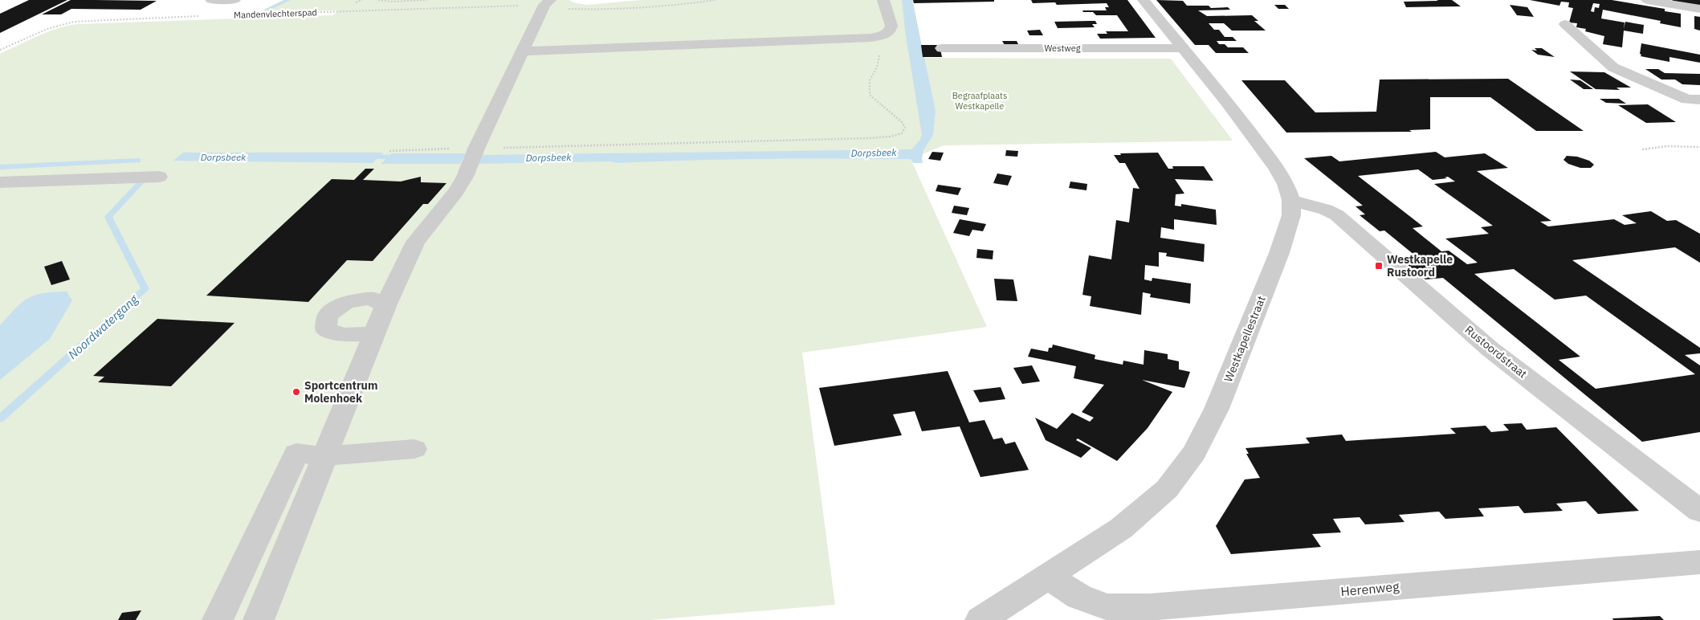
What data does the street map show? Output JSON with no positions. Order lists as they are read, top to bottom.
{
  "streets": {
    "street": [
      "Westweg",
      "Westkapellestraat",
      "Rustoordstraat",
      "Herenweg"
    ],
    "path": ["Mandenvlechterspad"]
  },
  "crossings": [
    ["Westweg", "Westkapellestraat"],
    ["Westkapellestraat", "Rustoordstraat"],
    ["Westkapellestraat", "Herenweg"]
  ],
  "water": ["Dorpsbeek", "Noordwatergang"],
  "parks": ["Begraafplaats Westkapelle"],
  "places": {
    "transit": ["Westkapelle Rustoord"],
    "other": ["Sportcentrum Molenhoek"]
  }
}
